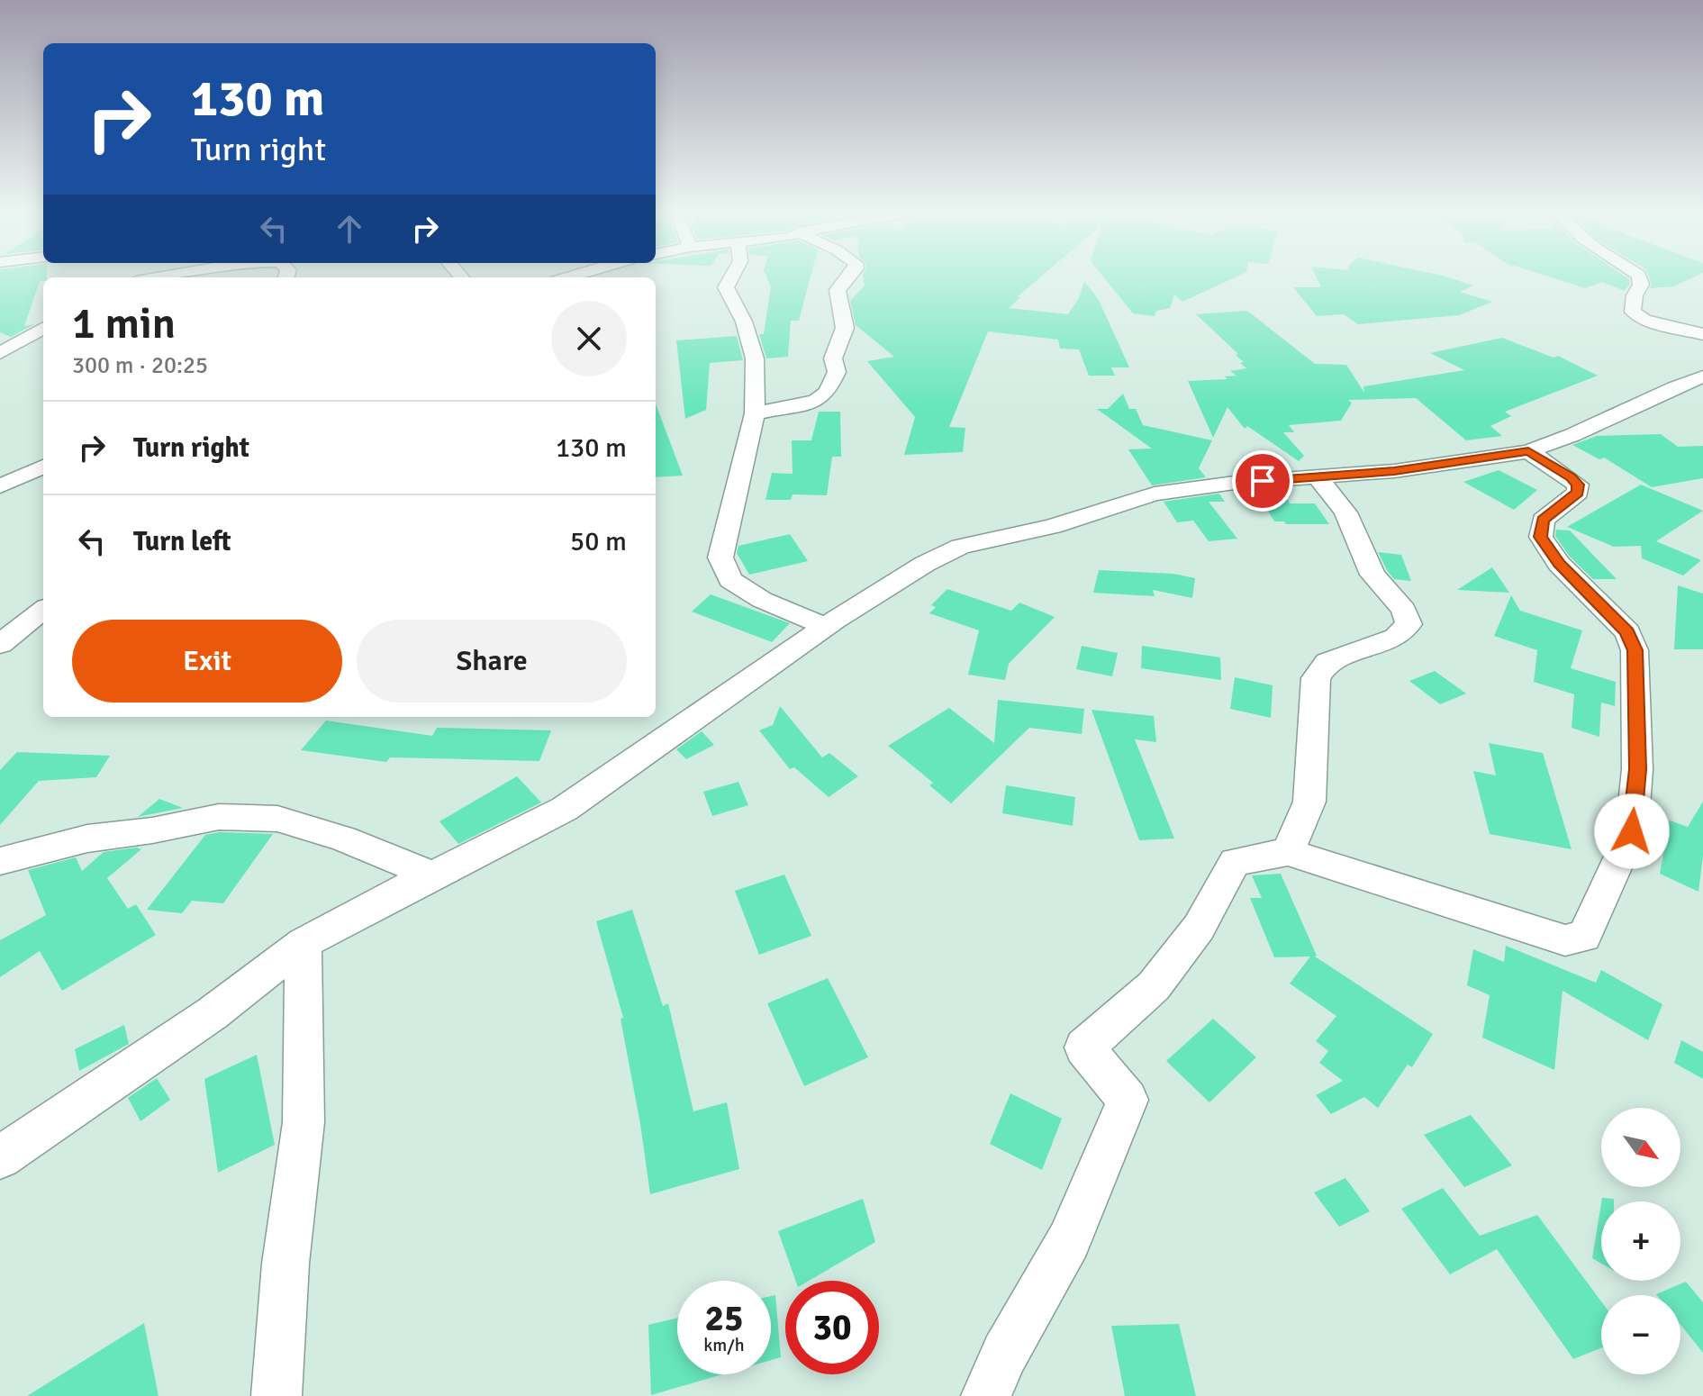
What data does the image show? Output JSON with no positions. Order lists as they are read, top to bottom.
{
  "north": "bottom right",
  "page": {
    "turn": ["130 m", "Turn right"],
    "heading": ["1 min", "300 m · 20:25"],
    "list": [
      {
        "name": "Turn right",
        "value": "130 m"
      },
      {
        "name": "Turn left",
        "value": "50 m"
      }
    ],
    "buttons": ["Exit", "Share"],
    "map_buttons": ["+", "−"],
    "speed": "25 km/h",
    "limit": "30"
  }
}
